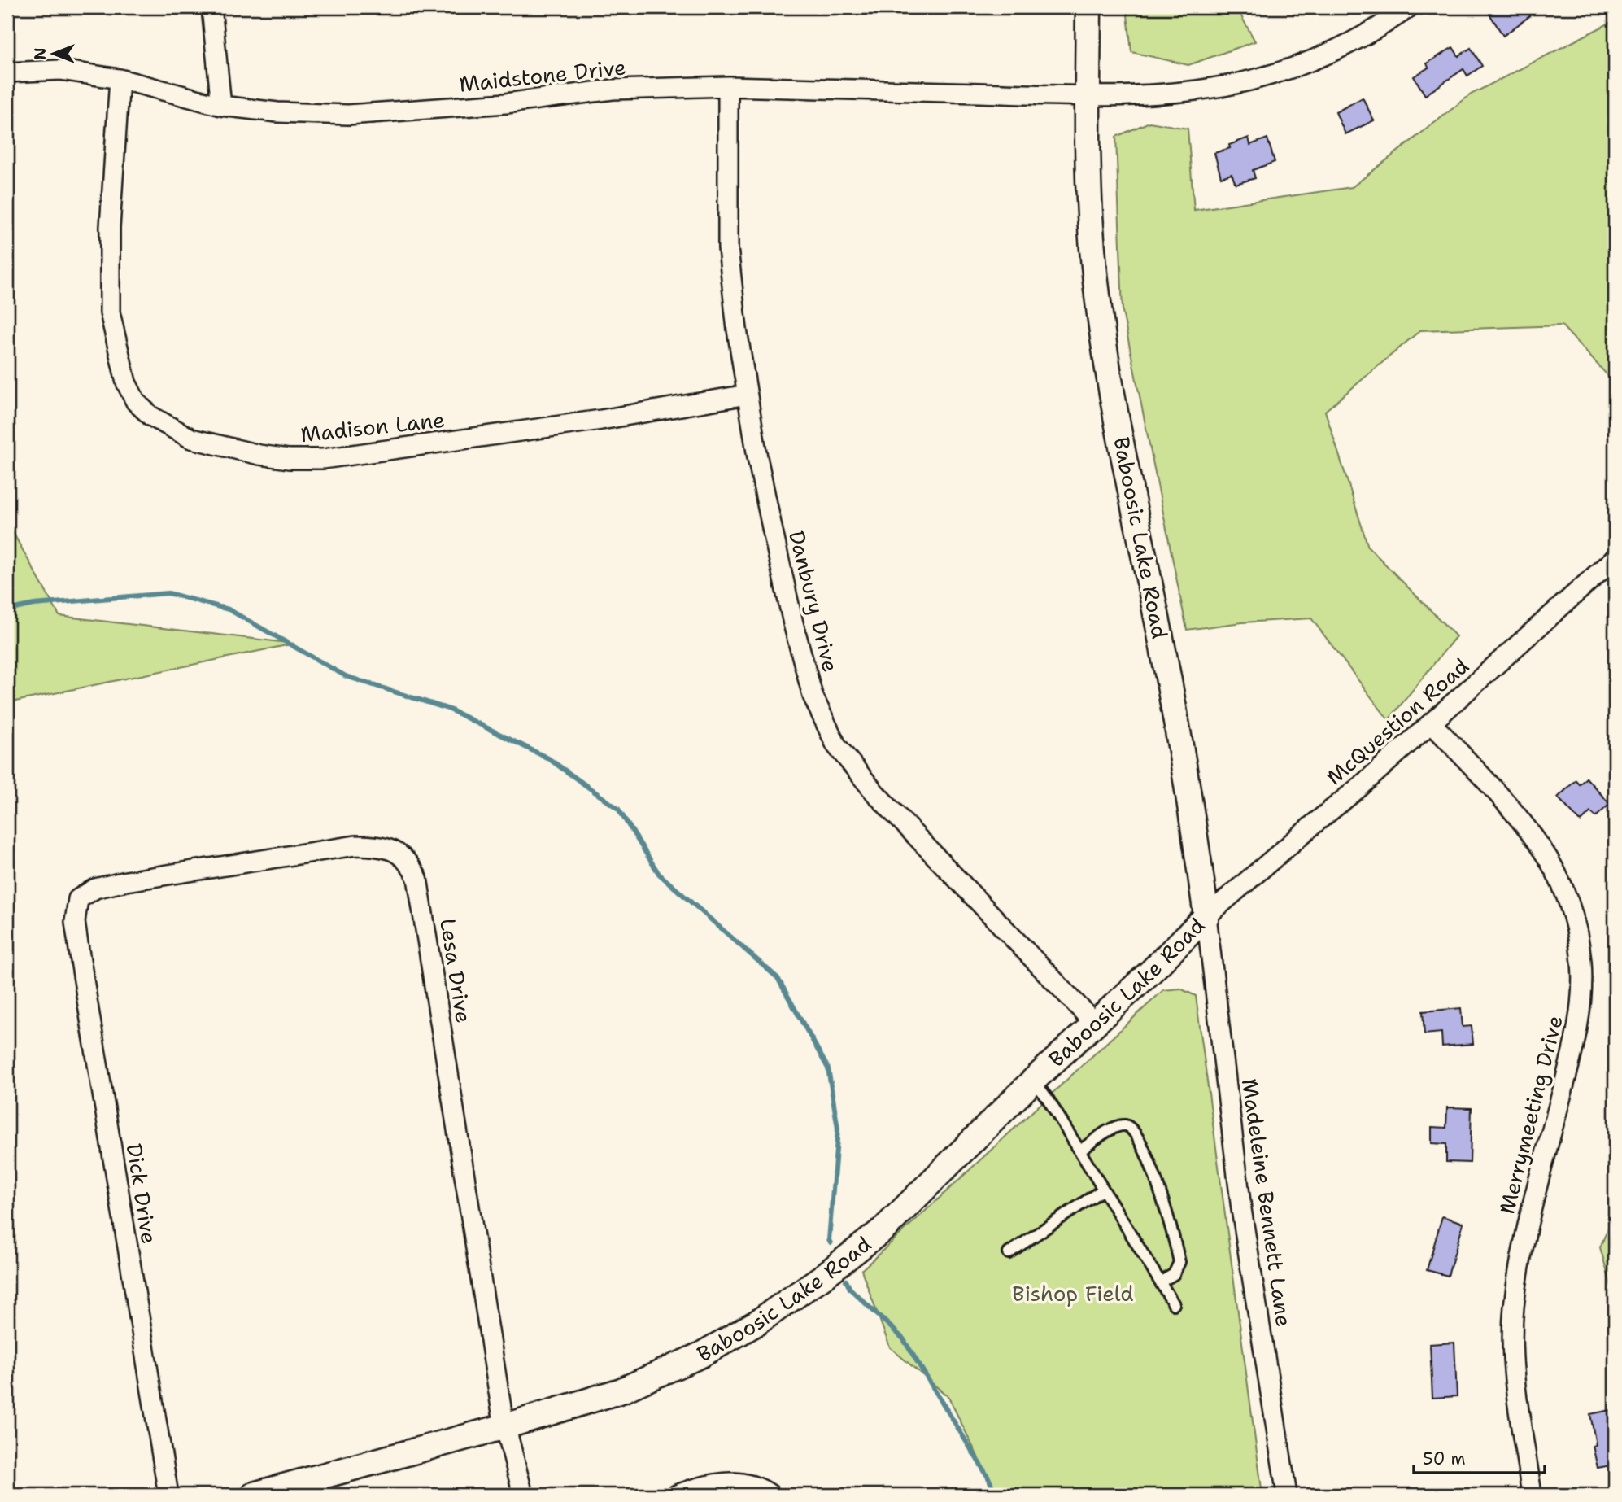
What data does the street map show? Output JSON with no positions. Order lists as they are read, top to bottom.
{
  "streets": {
    "street": [
      "Maidstone Drive",
      "Madison Lane",
      "Baboosic Lake Road",
      "Danbury Drive",
      "McQuestion Road",
      "Lesa Drive",
      "Merrymeeting Drive",
      "Dick Drive",
      "Madeleine Bennett Lane"
    ]
  },
  "crossings": [
    ["Maidstone Drive", "Madison Lane"],
    ["Maidstone Drive", "Baboosic Lake Road"],
    ["Maidstone Drive", "Danbury Drive"],
    ["Madison Lane", "Danbury Drive"],
    ["Baboosic Lake Road", "Danbury Drive"],
    ["Baboosic Lake Road", "McQuestion Road"],
    ["Baboosic Lake Road", "Lesa Drive"],
    ["Baboosic Lake Road", "Madeleine Bennett Lane"],
    ["McQuestion Road", "Merrymeeting Drive"],
    ["McQuestion Road", "Madeleine Bennett Lane"],
    ["Lesa Drive", "Dick Drive"]
  ],
  "parks": ["Bishop Field"],
  "scale_bar": "50 m",
  "north": "left"
}
